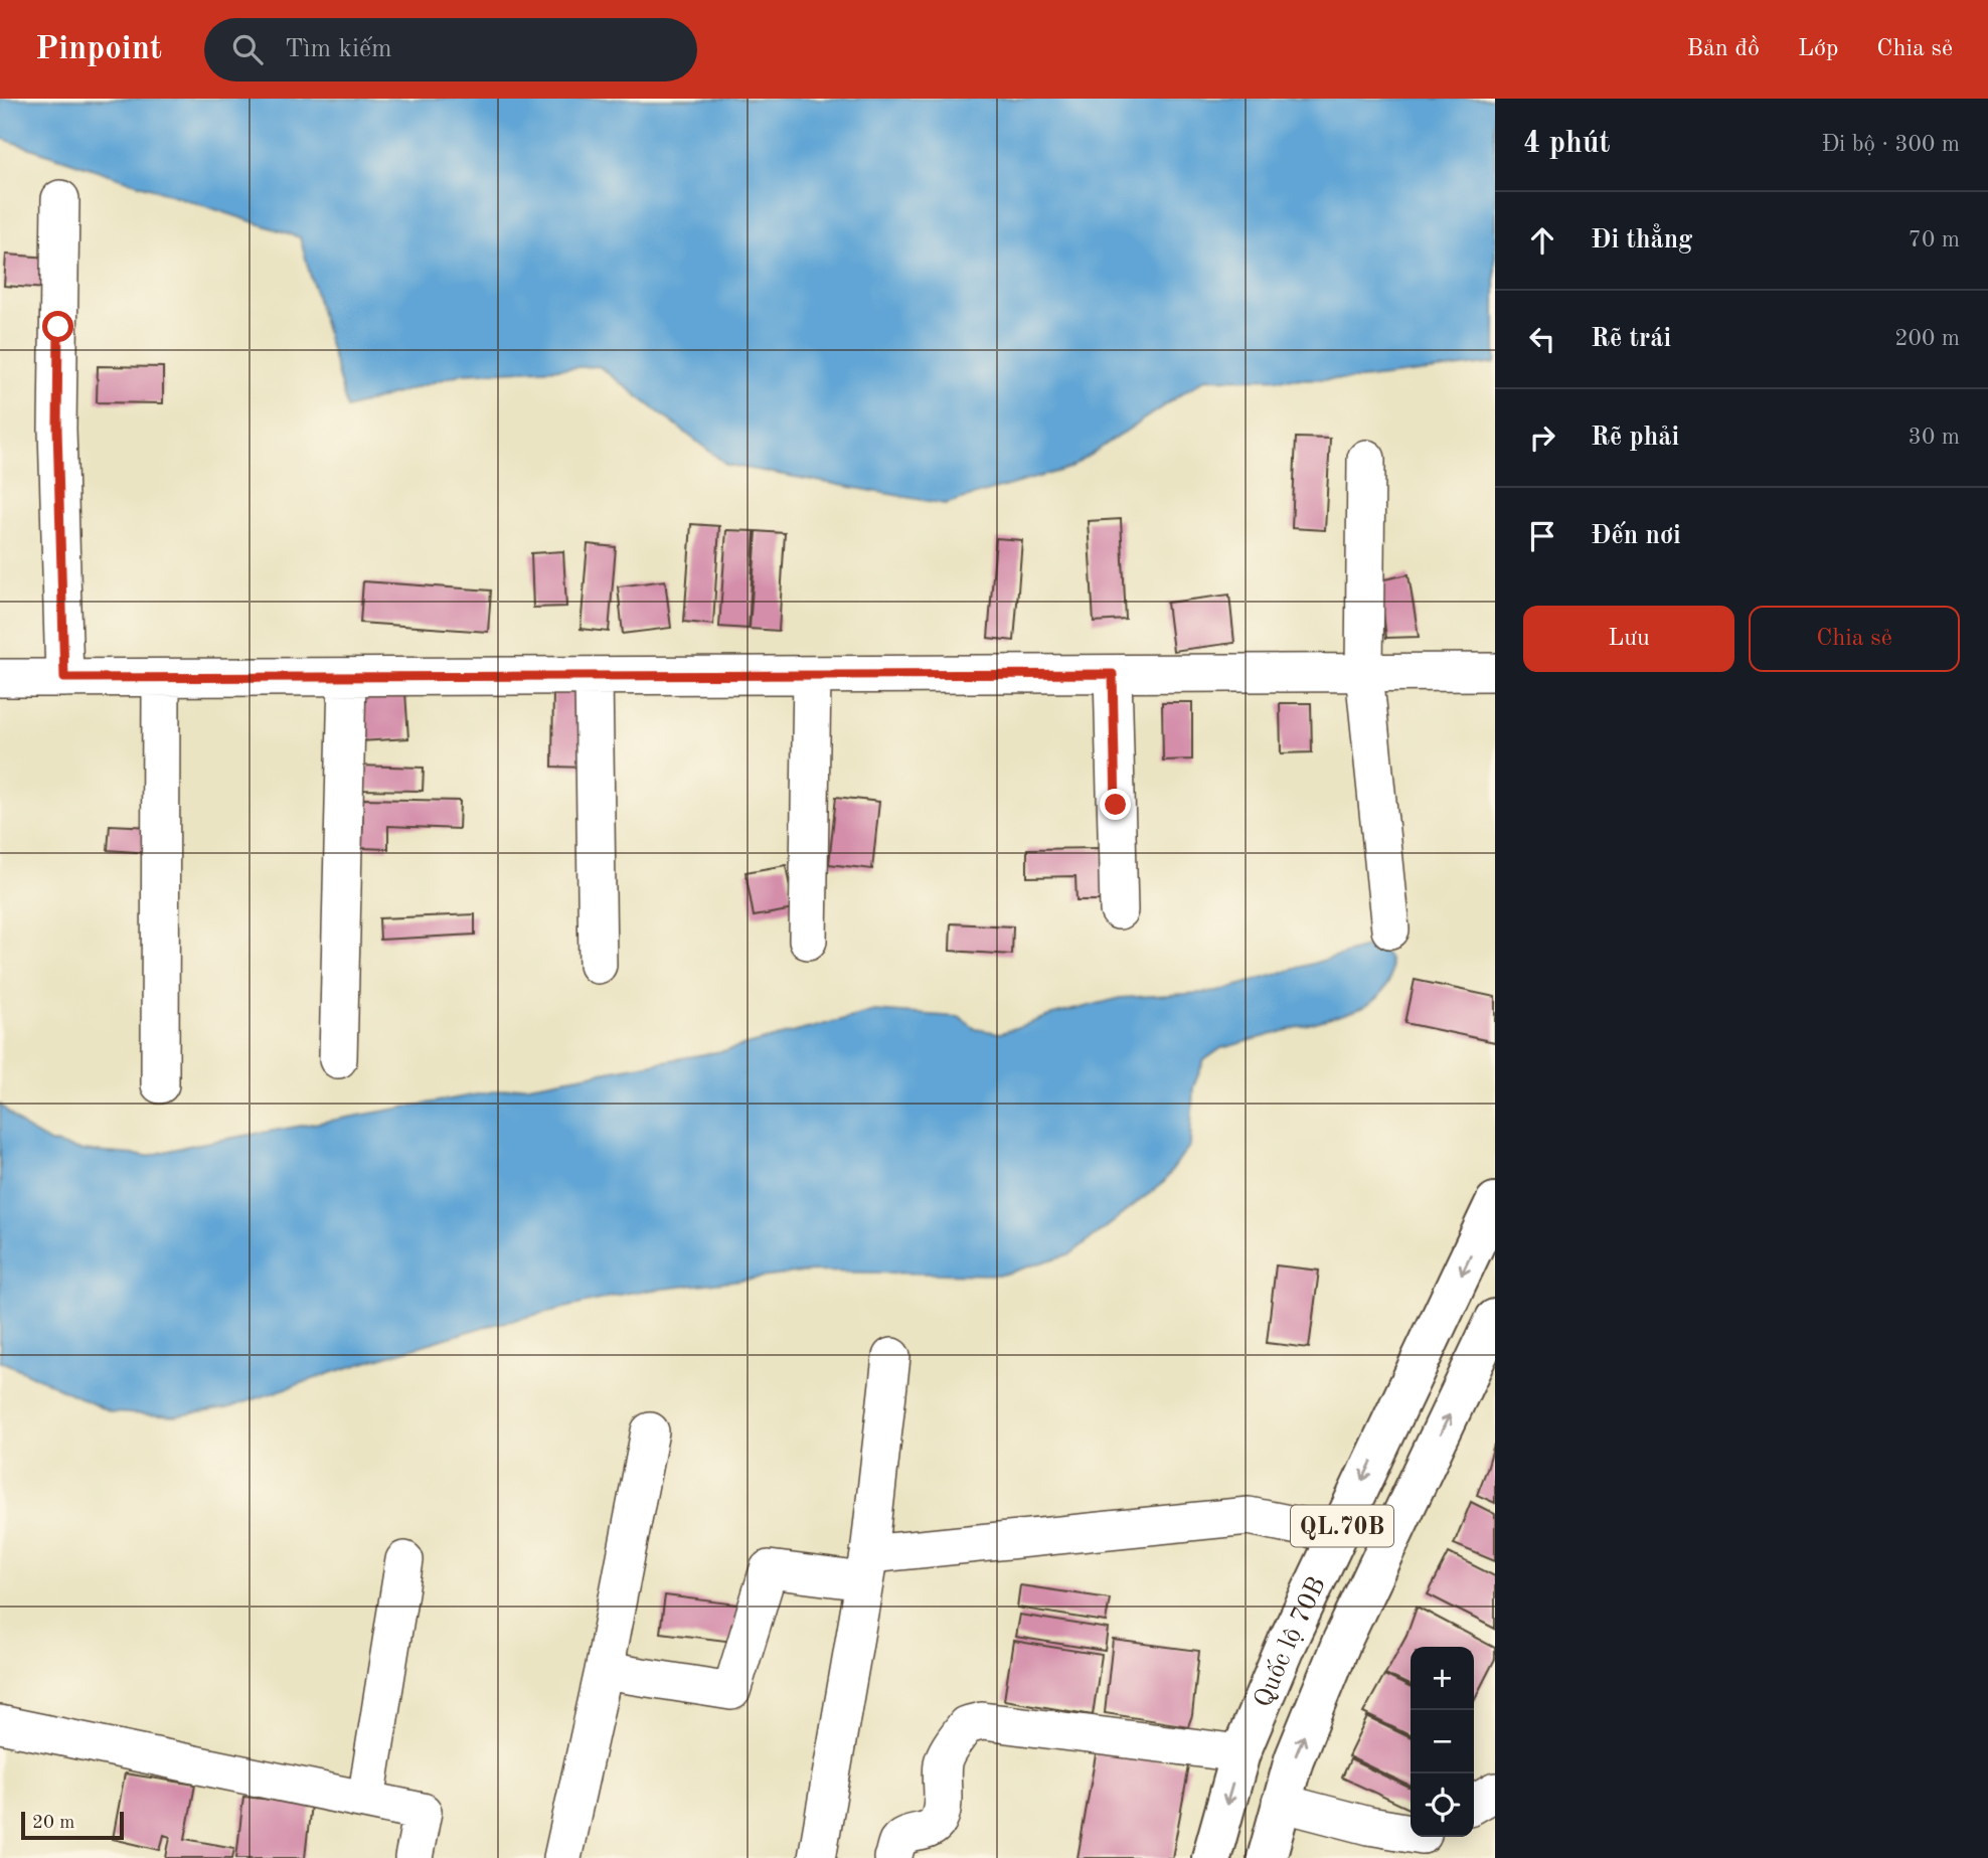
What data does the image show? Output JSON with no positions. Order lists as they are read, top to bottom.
{
  "streets": {
    "main road": ["QL.70B", "Quốc lộ 70B"]
  },
  "scale_bar": "20 m",
  "page": {
    "header": "Pinpoint",
    "search": "Tìm kiếm",
    "nav": ["Bản đồ", "Lớp", "Chia sẻ"],
    "heading": ["4 phút", "Đi bộ · 300 m"],
    "list": [
      ["Đi thẳng", "70 m"],
      ["Rẽ trái", "200 m"],
      ["Rẽ phải", "30 m"],
      "Đến nơi"
    ],
    "buttons": ["Lưu", "Chia sẻ"],
    "map_buttons": ["+", "−"],
    "scale": "20 m"
  }
}
